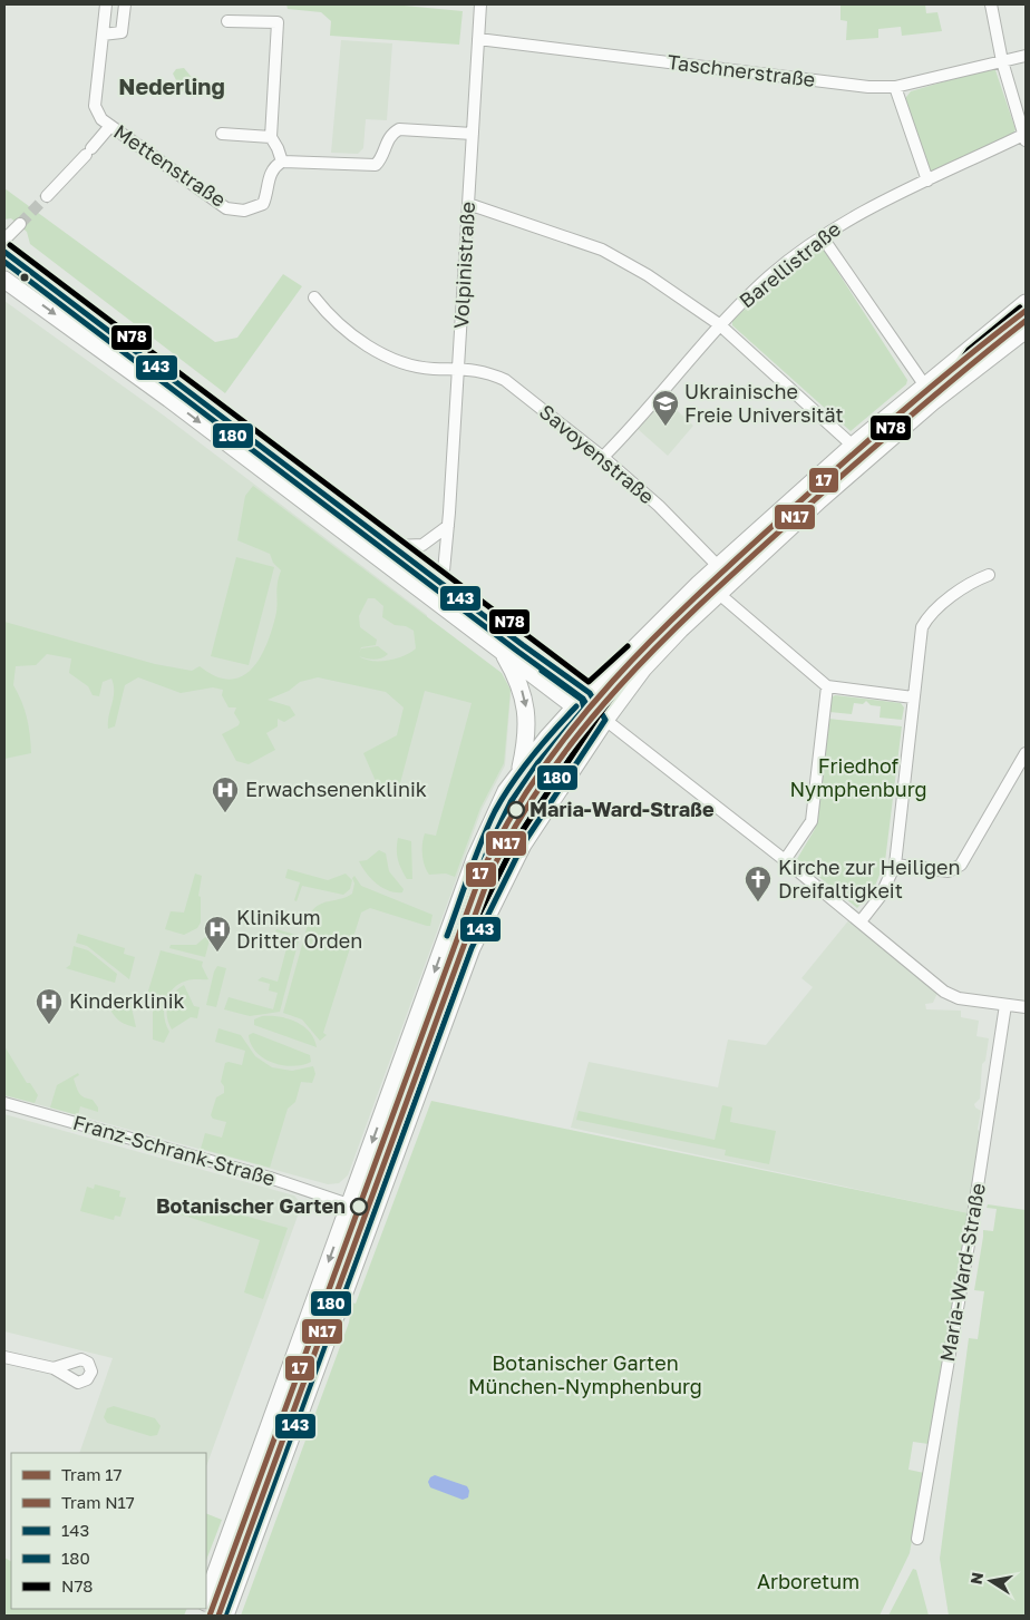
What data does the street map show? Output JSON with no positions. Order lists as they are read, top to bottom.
{
  "streets": {
    "street": [
      "Taschnerstraße",
      "Mettenstraße",
      "Volpinistraße",
      "Barellistraße",
      "Savoyenstraße",
      "Franz-Schrank-Straße",
      "Maria-Ward-Straße"
    ]
  },
  "crossings": [
    ["Taschnerstraße", "Volpinistraße"],
    ["Volpinistraße", "Savoyenstraße"],
    ["Barellistraße", "Savoyenstraße"]
  ],
  "districts": ["Nederling"],
  "parks": ["Friedhof Nymphenburg", "Botanischer Garten München-Nymphenburg", "Arboretum"],
  "places": {
    "school or university": ["Ukrainische Freie Universität"],
    "other": ["Maria-Ward-Straße", "Botanischer Garten"],
    "hospital": ["Erwachsenenklinik", "Klinikum Dritter Orden", "Kinderklinik"],
    "church": ["Kirche zur Heiligen Dreifaltigkeit"]
  },
  "lines": [
    "transit line N78",
    "transit line 143",
    "transit line 180",
    "tram line 17",
    "tram line N17"
  ],
  "legend": [
    "Tram 17",
    "Tram N17",
    "143",
    "180",
    "N78"
  ],
  "north": "left"
}
